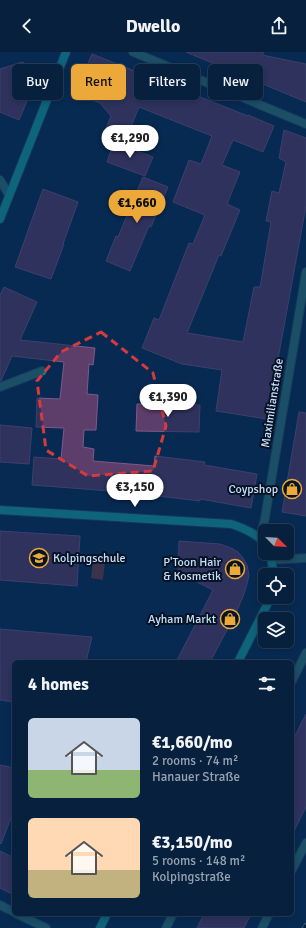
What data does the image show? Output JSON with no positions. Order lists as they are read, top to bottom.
{
  "streets": {
    "street": ["Maximilianstraße"]
  },
  "places": {
    "shop": ["Coypshop", "P'Toon Hair & Kosmetik", "Ayham Markt"],
    "school or university": ["Kolpingschule"]
  },
  "north": "bottom right",
  "page": {
    "header": "Dwello",
    "chip": [
      "Buy",
      "Rent",
      "Filters",
      "New"
    ],
    "price": [
      "€1,290",
      "€1,660",
      "€1,390",
      "€3,150"
    ],
    "heading": "4 homes",
    "list": [
      {
        "name": "€1,660/mo",
        "note": "2 rooms · 74 m² · Hanauer Straße"
      },
      {
        "name": "€3,150/mo",
        "note": "5 rooms · 148 m² · Kolpingstraße"
      }
    ]
  }
}
